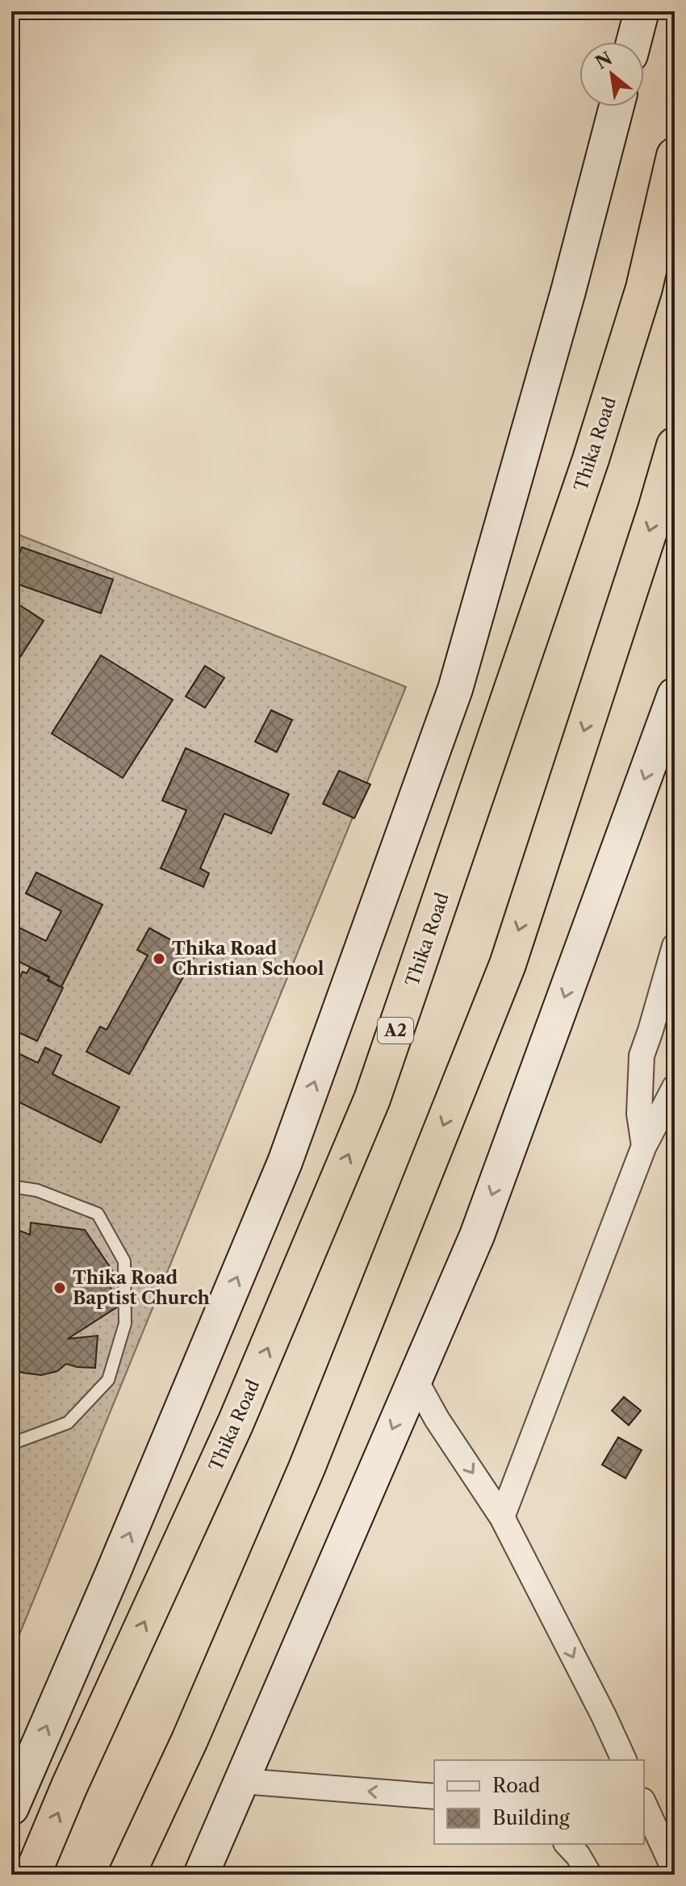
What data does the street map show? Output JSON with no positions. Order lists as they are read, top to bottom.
{
  "streets": {
    "highway": ["Thika Road", "A2"]
  },
  "places": ["Thika Road Christian School", "Thika Road Baptist Church"],
  "legend": ["Road", "Building"],
  "north": "top left"
}
